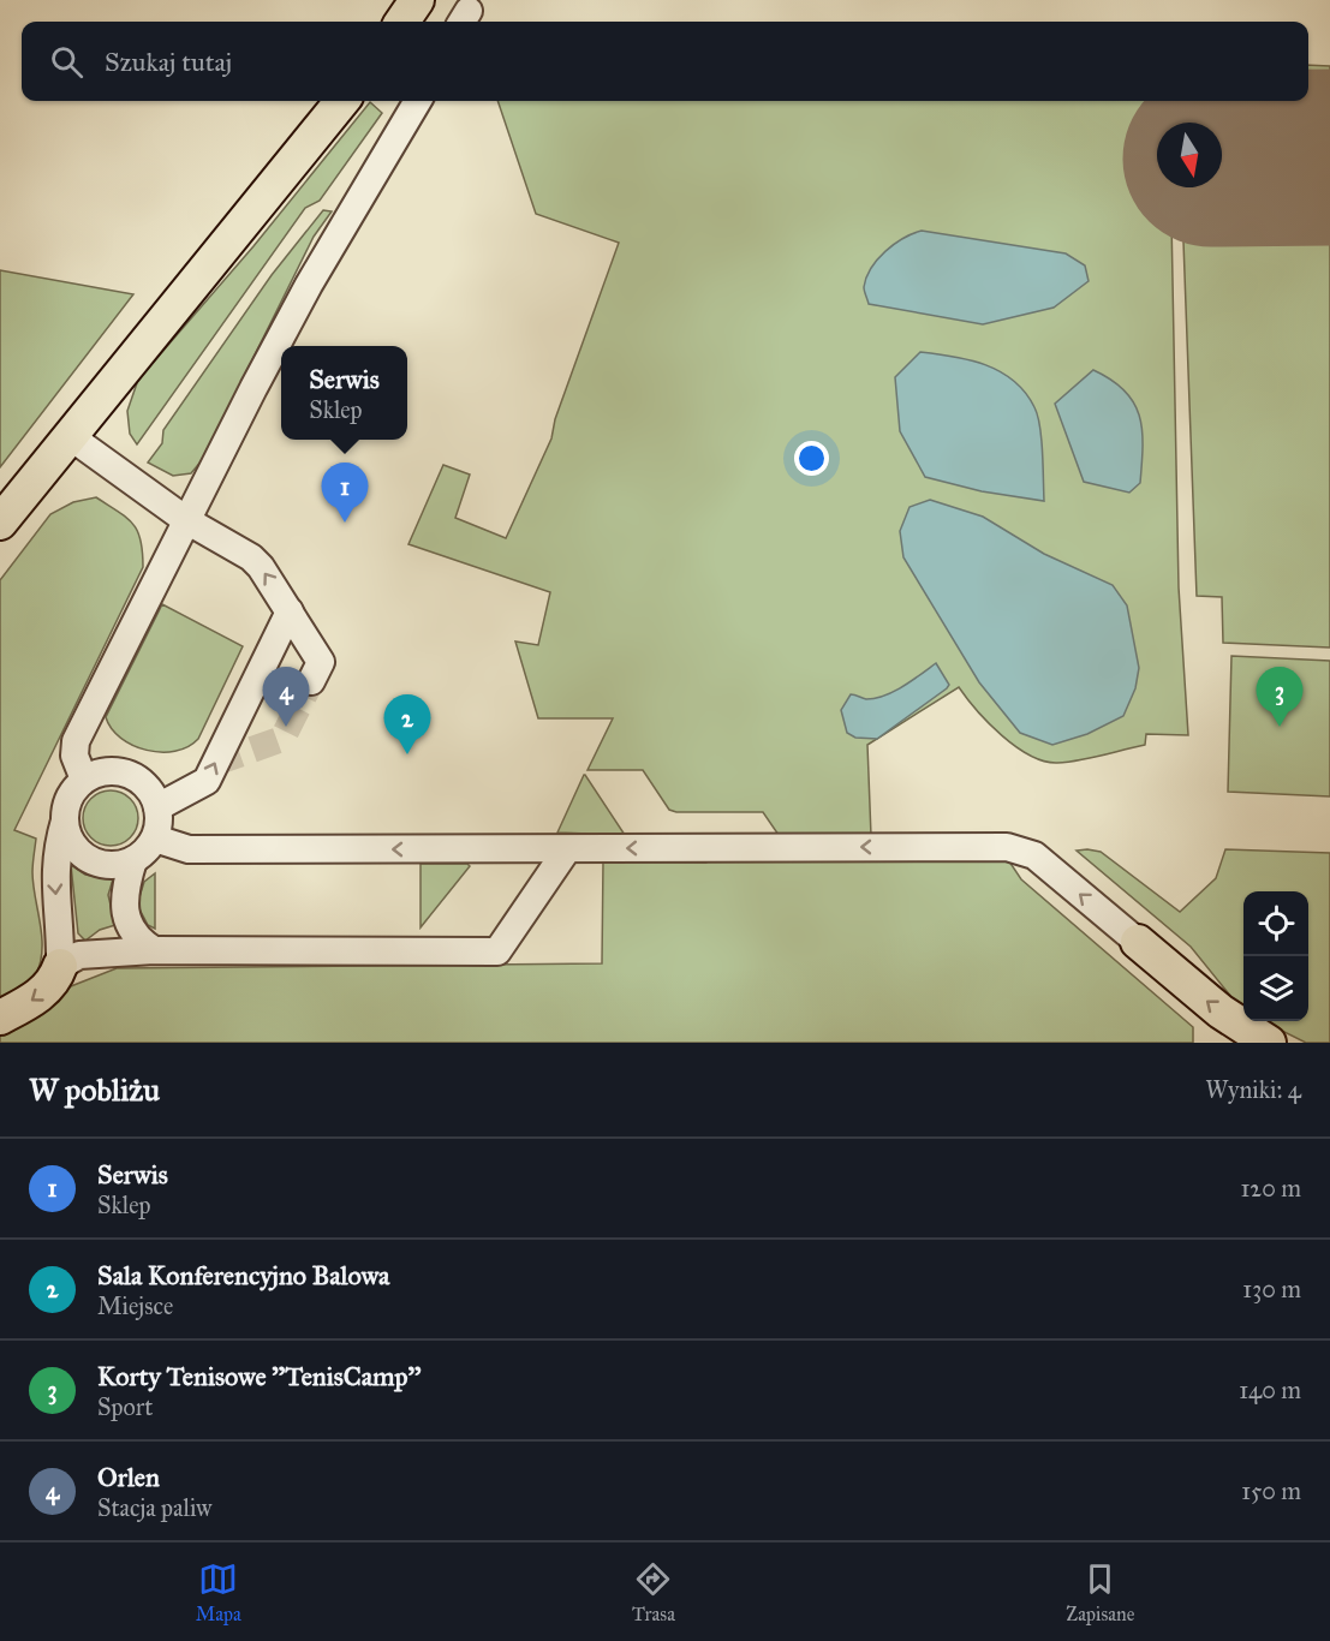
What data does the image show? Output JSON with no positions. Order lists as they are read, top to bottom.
{
  "north": "bottom",
  "page": {
    "search": "Szukaj tutaj",
    "popup": ["Serwis", "Sklep"],
    "pins": [
      "1",
      "3",
      "4",
      "2"
    ],
    "heading": ["W pobliżu", "Wyniki: 4"],
    "list": [
      {
        "mark": "1",
        "name": "Serwis",
        "note": "Sklep",
        "value": "120 m"
      },
      {
        "mark": "2",
        "name": "Sala Konferencyjno Balowa",
        "note": "Miejsce",
        "value": "130 m"
      },
      {
        "mark": "3",
        "name": "Korty Tenisowe ''TenisCamp''",
        "note": "Sport",
        "value": "140 m"
      },
      {
        "mark": "4",
        "name": "Orlen",
        "note": "Stacja paliw",
        "value": "150 m"
      }
    ],
    "nav": ["Mapa", "Trasa", "Zapisane"]
  }
}
